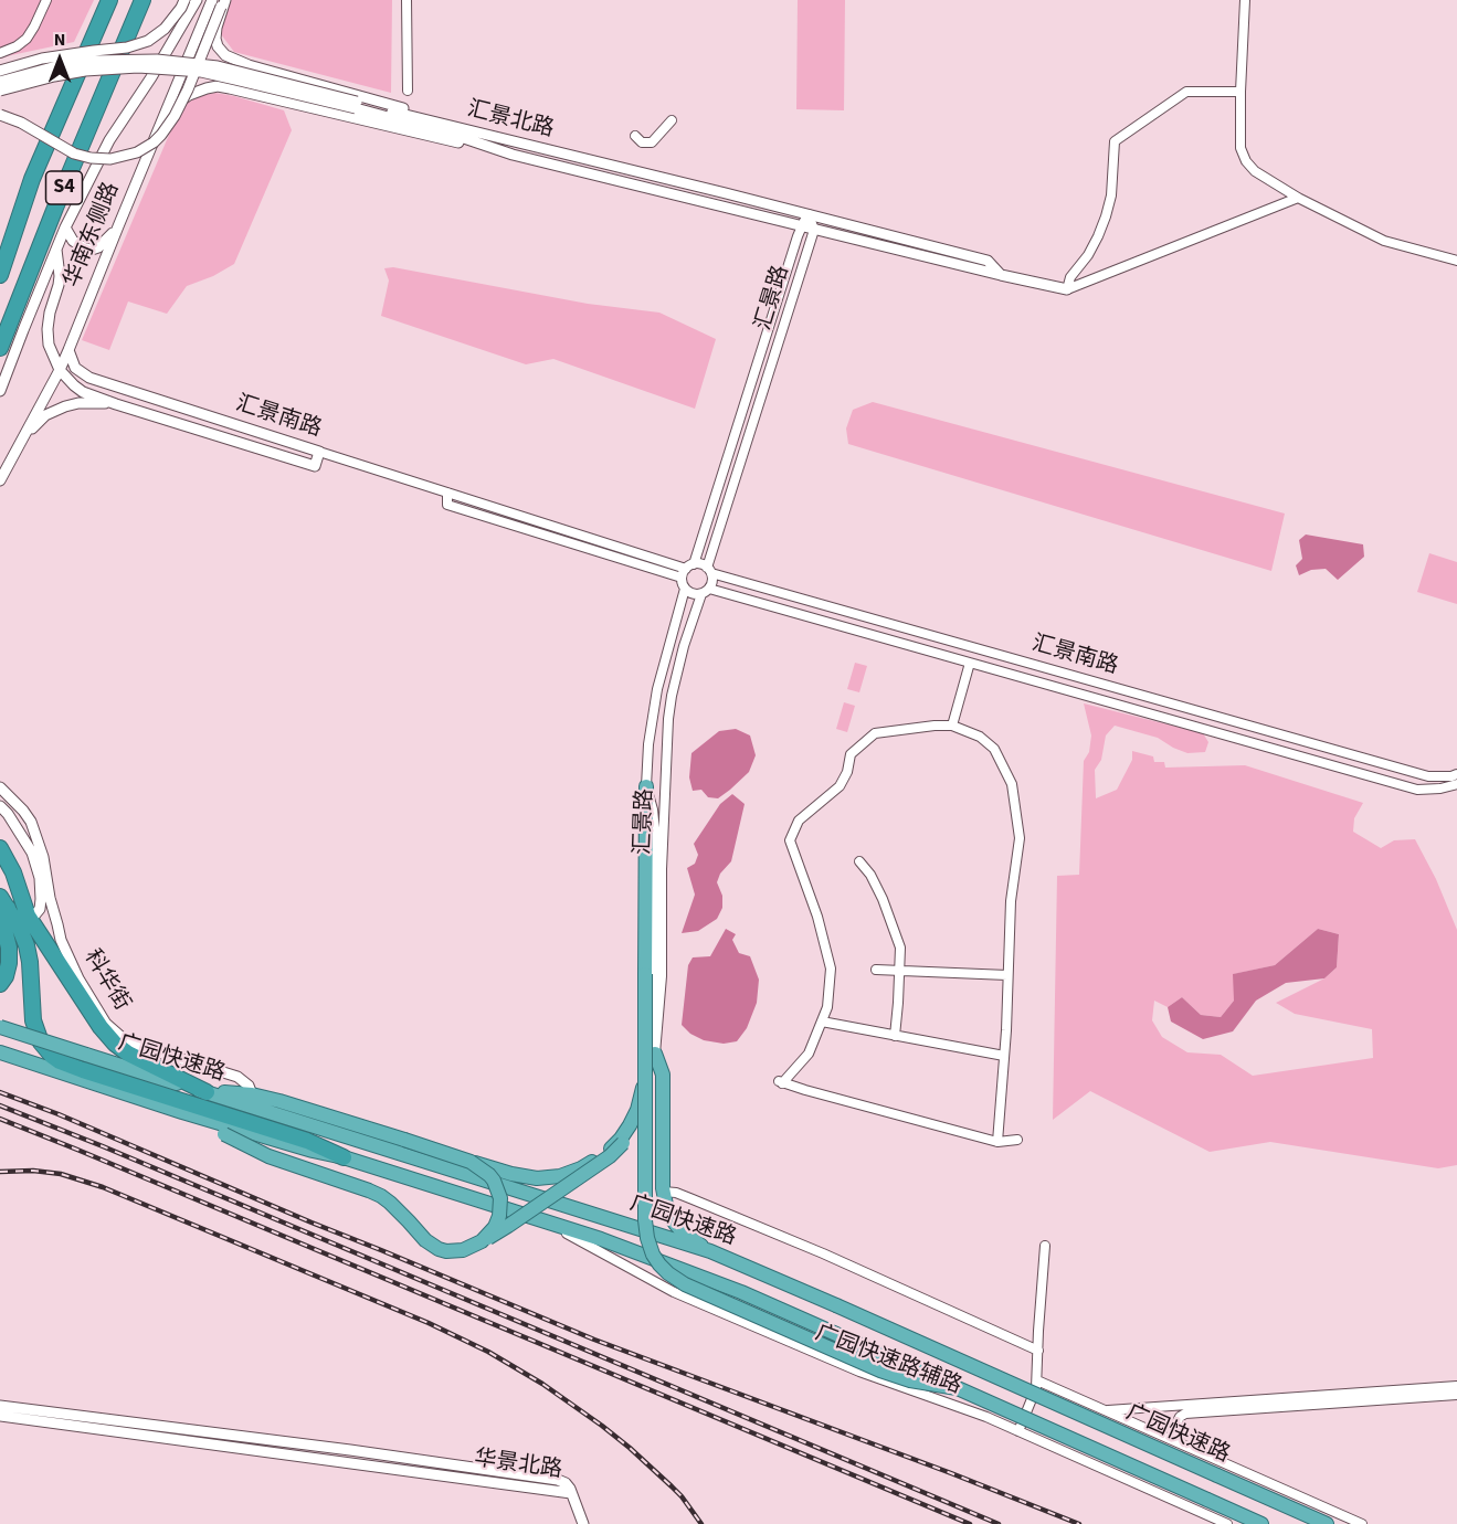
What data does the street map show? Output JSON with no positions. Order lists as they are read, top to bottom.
{
  "streets": {
    "highway": ["S4", "广园快速路"],
    "street": [
      "汇景北路",
      "华南东侧路",
      "汇景路",
      "汇景南路",
      "科华街",
      "广园快速路辅路",
      "华景北路"
    ]
  },
  "crossings": [
    ["汇景北路", "汇景路"],
    ["华南东侧路", "汇景南路"],
    ["汇景路", "汇景南路"],
    ["广园快速路", "广园快速路辅路"]
  ],
  "north": "top"
}
